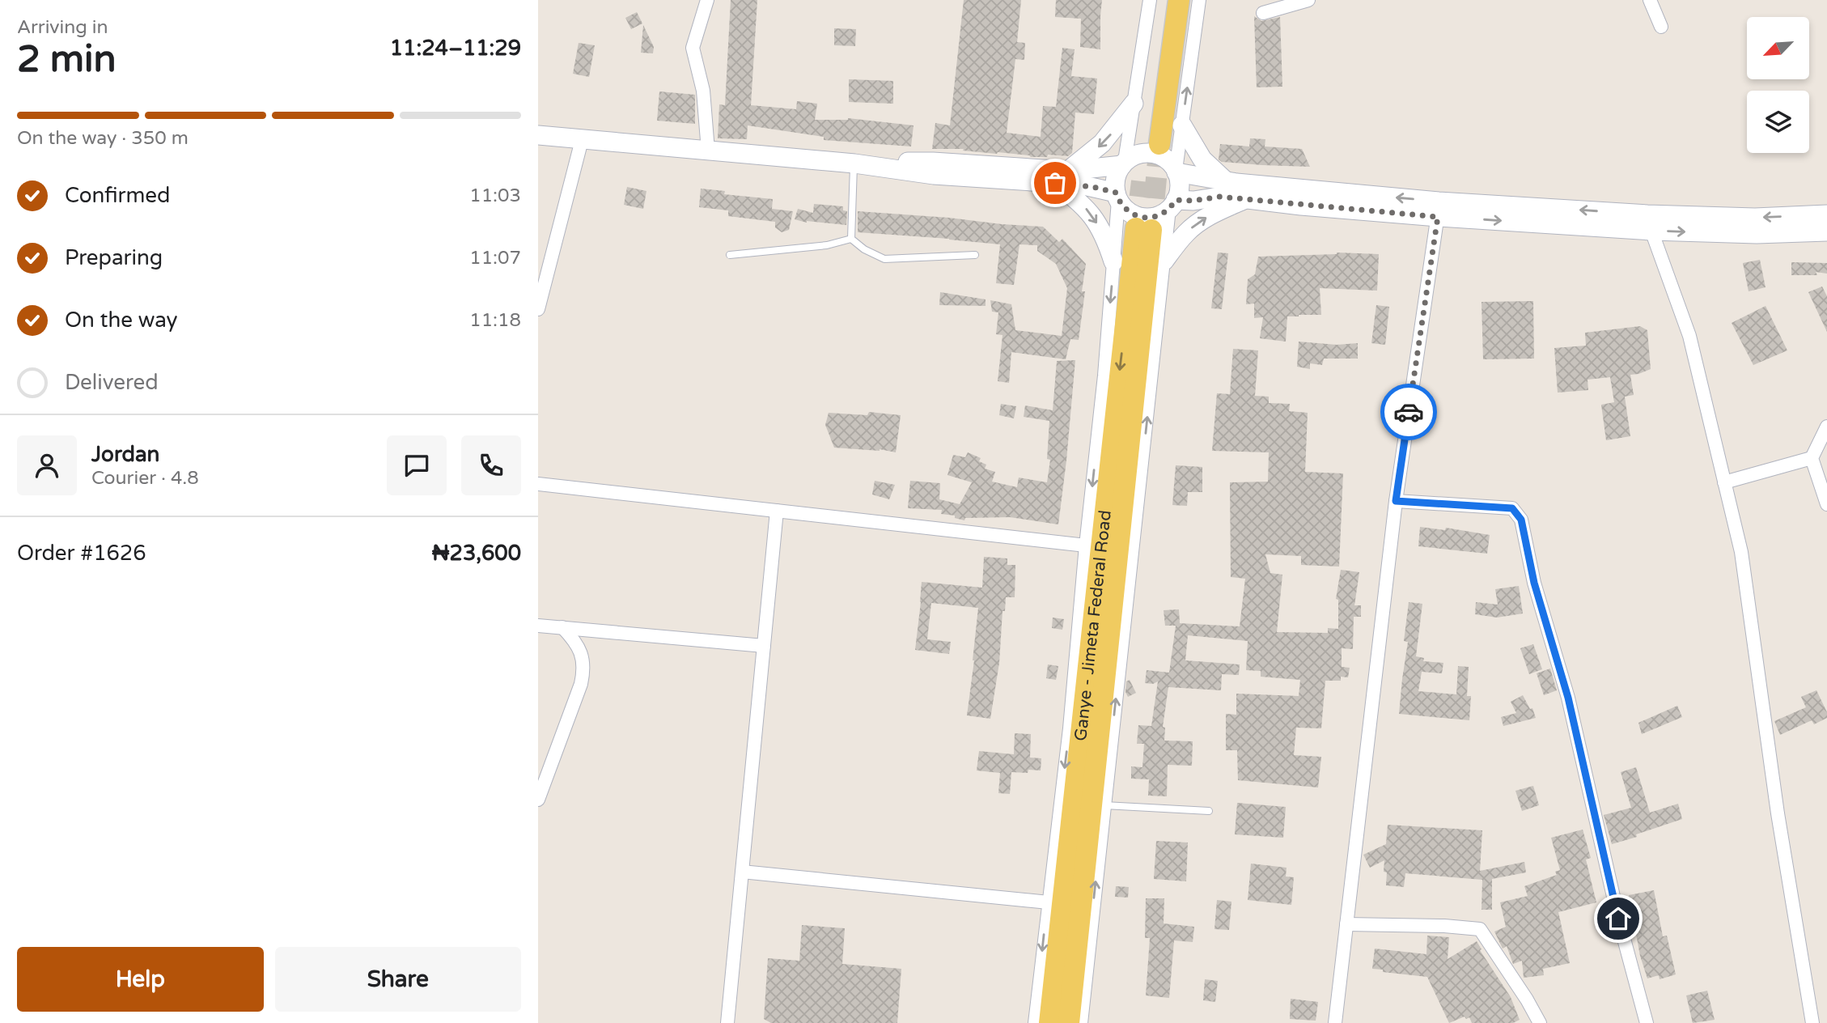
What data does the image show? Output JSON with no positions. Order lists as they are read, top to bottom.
{
  "streets": {
    "main road": ["Ganye - Jimeta Federal Road"]
  },
  "north": "bottom left",
  "page": {
    "heading": ["2 min", "Arriving in", "11:24–11:29"],
    "panel": [
      "Jordan",
      "Courier · 4.8",
      "Order #1626",
      "₦23,600"
    ],
    "bar": "On the way · 350 m",
    "list": [
      ["Confirmed", "11:03"],
      ["Preparing", "11:07"],
      ["On the way", "11:18"],
      "Delivered"
    ],
    "buttons": ["Help", "Share"]
  }
}
